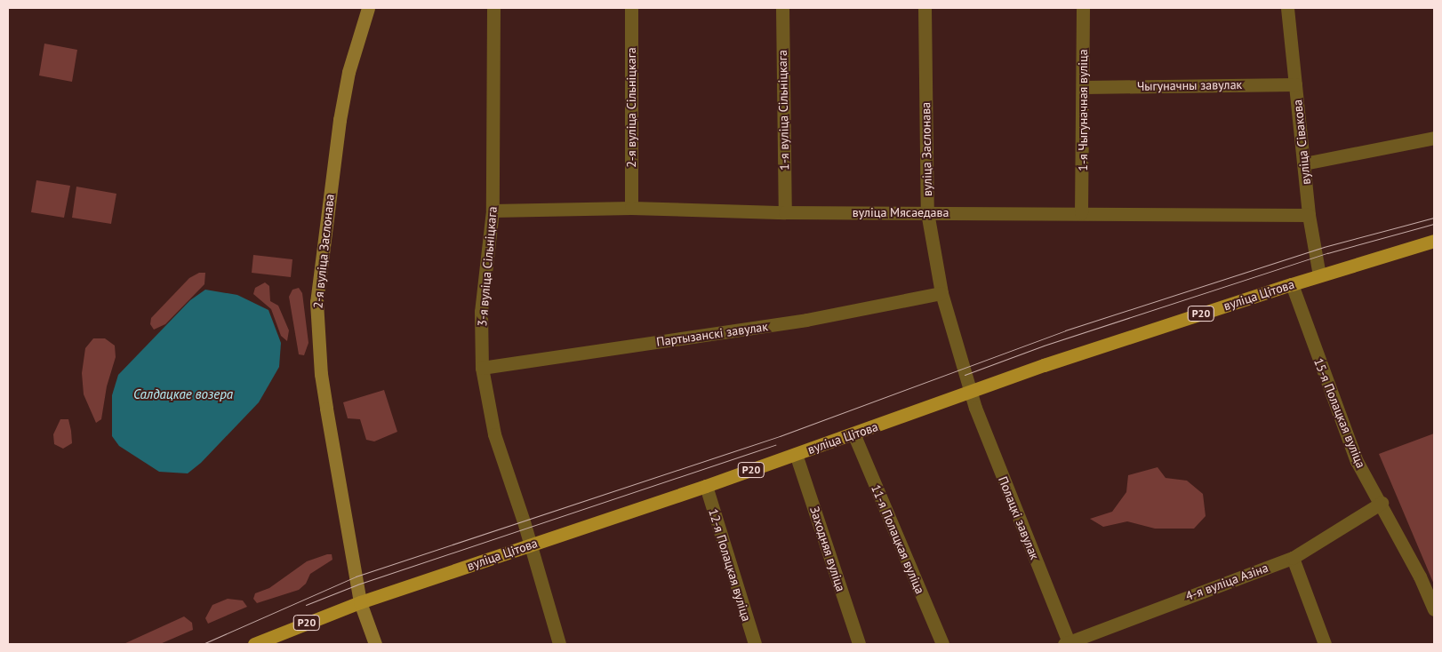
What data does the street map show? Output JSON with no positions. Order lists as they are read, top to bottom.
{
  "streets": {
    "main road": ["2-я вуліца Заслонава", "вуліца Цітова", "Р20"],
    "street": [
      "Чыгуначны завулак",
      "2-я вуліца Сільніцкага",
      "1-я вуліца Сільніцкага",
      "1-я Чыгуначная вуліца",
      "вуліца Сівакова",
      "вуліца Заслонава",
      "вуліца Мясаедава",
      "3-я вуліца Сільніцкага",
      "Партызанскі завулак",
      "15-я Полацкая вуліца",
      "Полацкі завулак",
      "11-я Полацкая вуліца",
      "Заходняя вуліца",
      "12-я Полацкая вуліца",
      "4-я вуліца Азіна"
    ]
  },
  "crossings": [
    ["Чыгуначны завулак", "1-я Чыгуначная вуліца"],
    ["Чыгуначны завулак", "вуліца Сівакова"],
    ["2-я вуліца Сільніцкага", "вуліца Мясаедава"],
    ["1-я вуліца Сільніцкага", "вуліца Мясаедава"],
    ["1-я Чыгуначная вуліца", "вуліца Мясаедава"],
    ["вуліца Сівакова", "вуліца Мясаедава"],
    ["вуліца Сівакова", "вуліца Цітова"],
    ["вуліца Заслонава", "вуліца Мясаедава"],
    ["вуліца Заслонава", "вуліца Цітова"],
    ["вуліца Заслонава", "Партызанскі завулак"],
    ["вуліца Заслонава", "Полацкі завулак"],
    ["вуліца Мясаедава", "3-я вуліца Сільніцкага"],
    ["2-я вуліца Заслонава", "вуліца Цітова"],
    ["3-я вуліца Сільніцкага", "вуліца Цітова"],
    ["3-я вуліца Сільніцкага", "Партызанскі завулак"],
    ["вуліца Цітова", "15-я Полацкая вуліца"],
    ["вуліца Цітова", "Полацкі завулак"],
    ["вуліца Цітова", "11-я Полацкая вуліца"],
    ["вуліца Цітова", "Заходняя вуліца"],
    ["вуліца Цітова", "12-я Полацкая вуліца"],
    ["15-я Полацкая вуліца", "4-я вуліца Азіна"],
    ["Полацкі завулак", "4-я вуліца Азіна"]
  ],
  "water": ["Салдацкае возера"]
}
